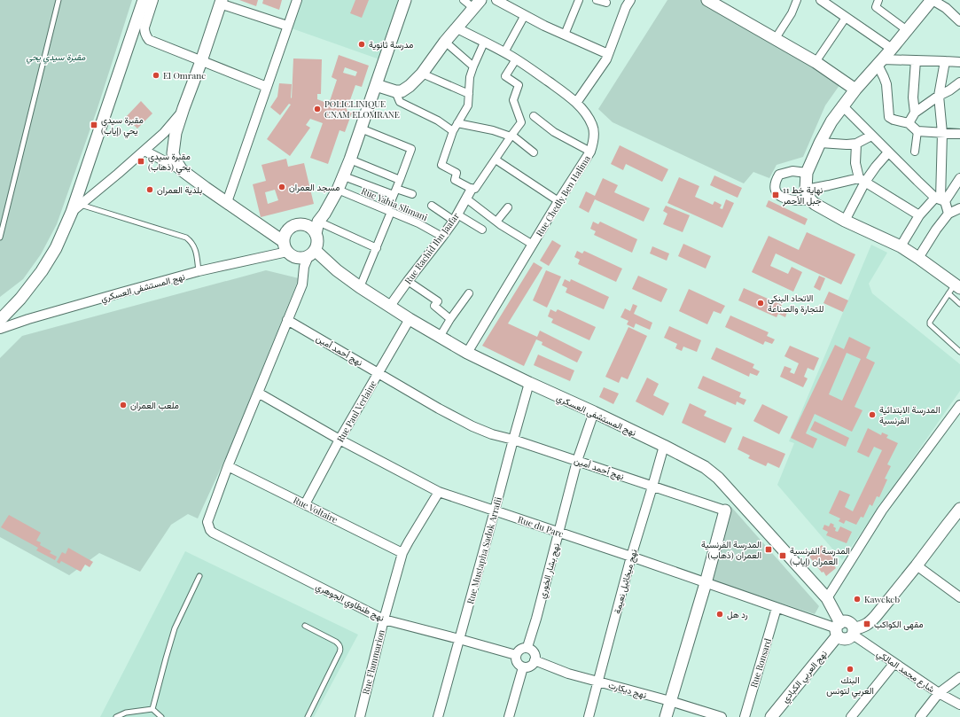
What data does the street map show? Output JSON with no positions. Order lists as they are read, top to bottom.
{
  "streets": {
    "street": [
      "Rue Chedly Ben Halima",
      "Rue Yahia Slimani",
      "Rue Rachid Ibn Jaafar",
      "نهج المستشفى العسكري",
      "نهج أحمد أمين",
      "Rue Paul Verlaine",
      "Rue Voltaire",
      "Rue du Parc",
      "Rue Mustapha Sadok Arrafii",
      "نهج بشار الخوري",
      "نهج ميخائيل نعيمة",
      "نهج طنطاوي الجوهري",
      "Rue Flammarion",
      "Rue Ronsard",
      "شارع محمد المالكي",
      "نهج العربي الكبادي",
      "نهج ديكارت"
    ]
  },
  "crossings": [
    ["Rue Chedly Ben Halima", "نهج المستشفى العسكري"],
    ["Rue Yahia Slimani", "Rue Rachid Ibn Jaafar"],
    ["Rue Rachid Ibn Jaafar", "نهج المستشفى العسكري"],
    ["نهج المستشفى العسكري", "Rue Paul Verlaine"],
    ["نهج المستشفى العسكري", "Rue du Parc"],
    ["نهج المستشفى العسكري", "Rue Mustapha Sadok Arrafii"],
    ["نهج المستشفى العسكري", "نهج بشار الخوري"],
    ["نهج المستشفى العسكري", "نهج ميخائيل نعيمة"],
    ["نهج المستشفى العسكري", "نهج العربي الكبادي"],
    ["نهج أحمد أمين", "Rue Paul Verlaine"],
    ["نهج أحمد أمين", "Rue du Parc"],
    ["نهج أحمد أمين", "Rue Mustapha Sadok Arrafii"],
    ["نهج أحمد أمين", "نهج بشار الخوري"],
    ["نهج أحمد أمين", "نهج ميخائيل نعيمة"],
    ["نهج أحمد أمين", "نهج ديكارت"],
    ["Rue Paul Verlaine", "Rue Voltaire"],
    ["Rue Paul Verlaine", "Rue du Parc"],
    ["Rue Voltaire", "نهج طنطاوي الجوهري"],
    ["Rue Voltaire", "Rue Flammarion"],
    ["Rue du Parc", "Rue Mustapha Sadok Arrafii"],
    ["Rue du Parc", "نهج بشار الخوري"],
    ["Rue du Parc", "نهج ميخائيل نعيمة"],
    ["Rue du Parc", "Rue Flammarion"],
    ["Rue du Parc", "Rue Ronsard"],
    ["Rue du Parc", "نهج العربي الكبادي"],
    ["Rue Mustapha Sadok Arrafii", "نهج طنطاوي الجوهري"],
    ["نهج بشار الخوري", "نهج طنطاوي الجوهري"],
    ["نهج بشار الخوري", "نهج ديكارت"],
    ["نهج ميخائيل نعيمة", "نهج ديكارت"],
    ["نهج طنطاوي الجوهري", "Rue Flammarion"],
    ["نهج طنطاوي الجوهري", "نهج ديكارت"]
  ],
  "parks": ["مقبرة سيدي يحي"],
  "places": {
    "other": [
      "مدرسة ثانوية",
      "El Omrane",
      "POLICLINIQUE CNAM ELOMRANE",
      "مسجد العمران",
      "بلدية العمران",
      "الاتحاد البنكي للتجارة والصناعة",
      "ملعب العمران",
      "المدرسة الابتدائية الفرنسية",
      "Kawekeb",
      "رد هل",
      "البنك العربي لتونس"
    ],
    "transit": [
      "مقبرة سيدي يحي (إياب)",
      "مقبرة سيدي يحي (ذهاب)",
      "نهاية خط 11 جبل الأحمر",
      "المدرسة الفرنسية العمران (ذهاب)",
      "المدرسة الفرنسية العمران (إياب)",
      "مقهى الكواكب"
    ]
  }
}
